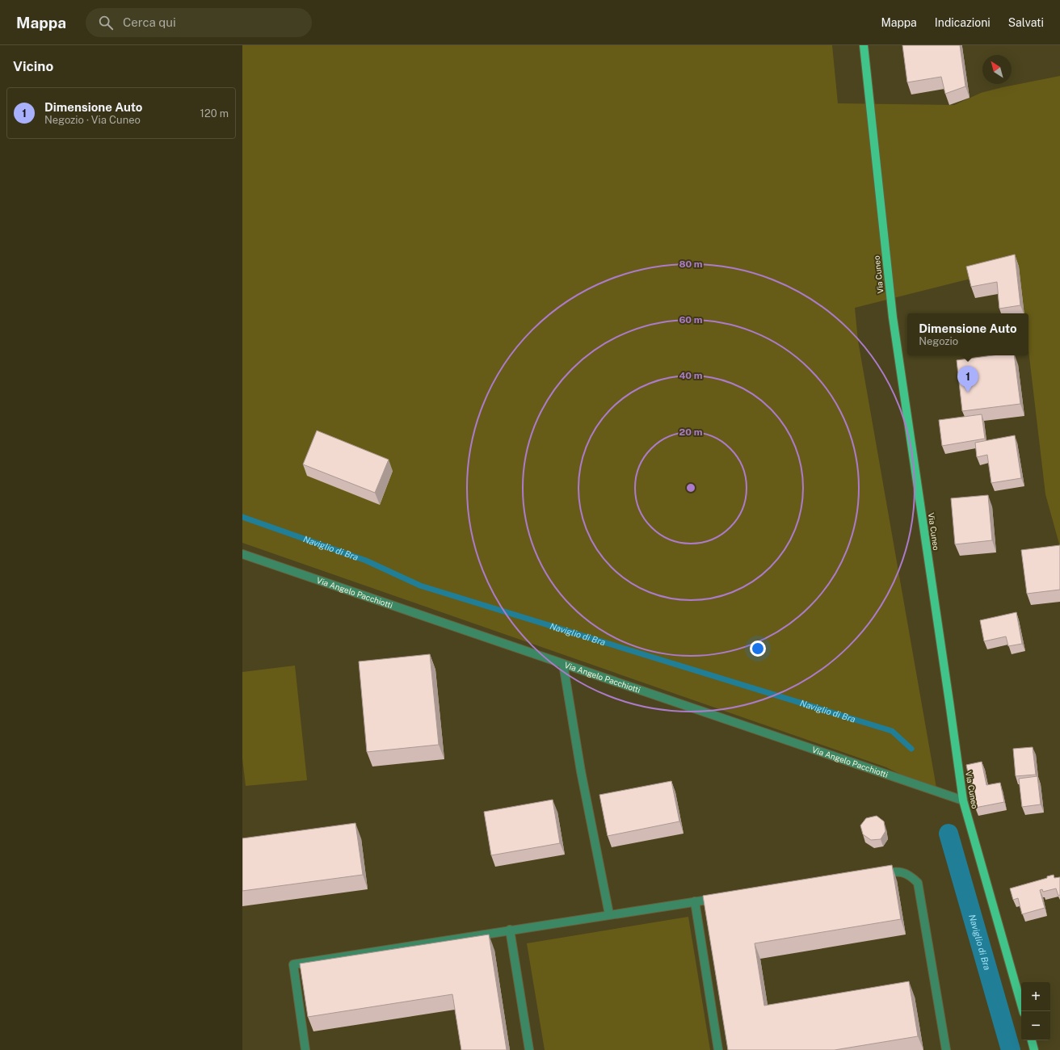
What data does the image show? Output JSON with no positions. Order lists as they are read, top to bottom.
{
  "streets": {
    "main road": ["Via Cuneo"],
    "street": ["Via Angelo Pacchiotti"]
  },
  "crossings": [
    ["Via Cuneo", "Via Angelo Pacchiotti"]
  ],
  "water": ["Naviglio di Bra"],
  "north": "top left",
  "page": {
    "header": "Mappa",
    "search": "Cerca qui",
    "nav": ["Mappa", "Indicazioni", "Salvati"],
    "heading": "Vicino",
    "list": [
      {
        "mark": "1",
        "name": "Dimensione Auto",
        "note": "Negozio · Via Cuneo",
        "value": "120 m"
      }
    ],
    "popup": ["Dimensione Auto", "Negozio"],
    "pins": "1",
    "map_buttons": ["+", "−"]
  },
  "rings": [
    "80 m",
    "60 m",
    "40 m",
    "20 m"
  ]
}
